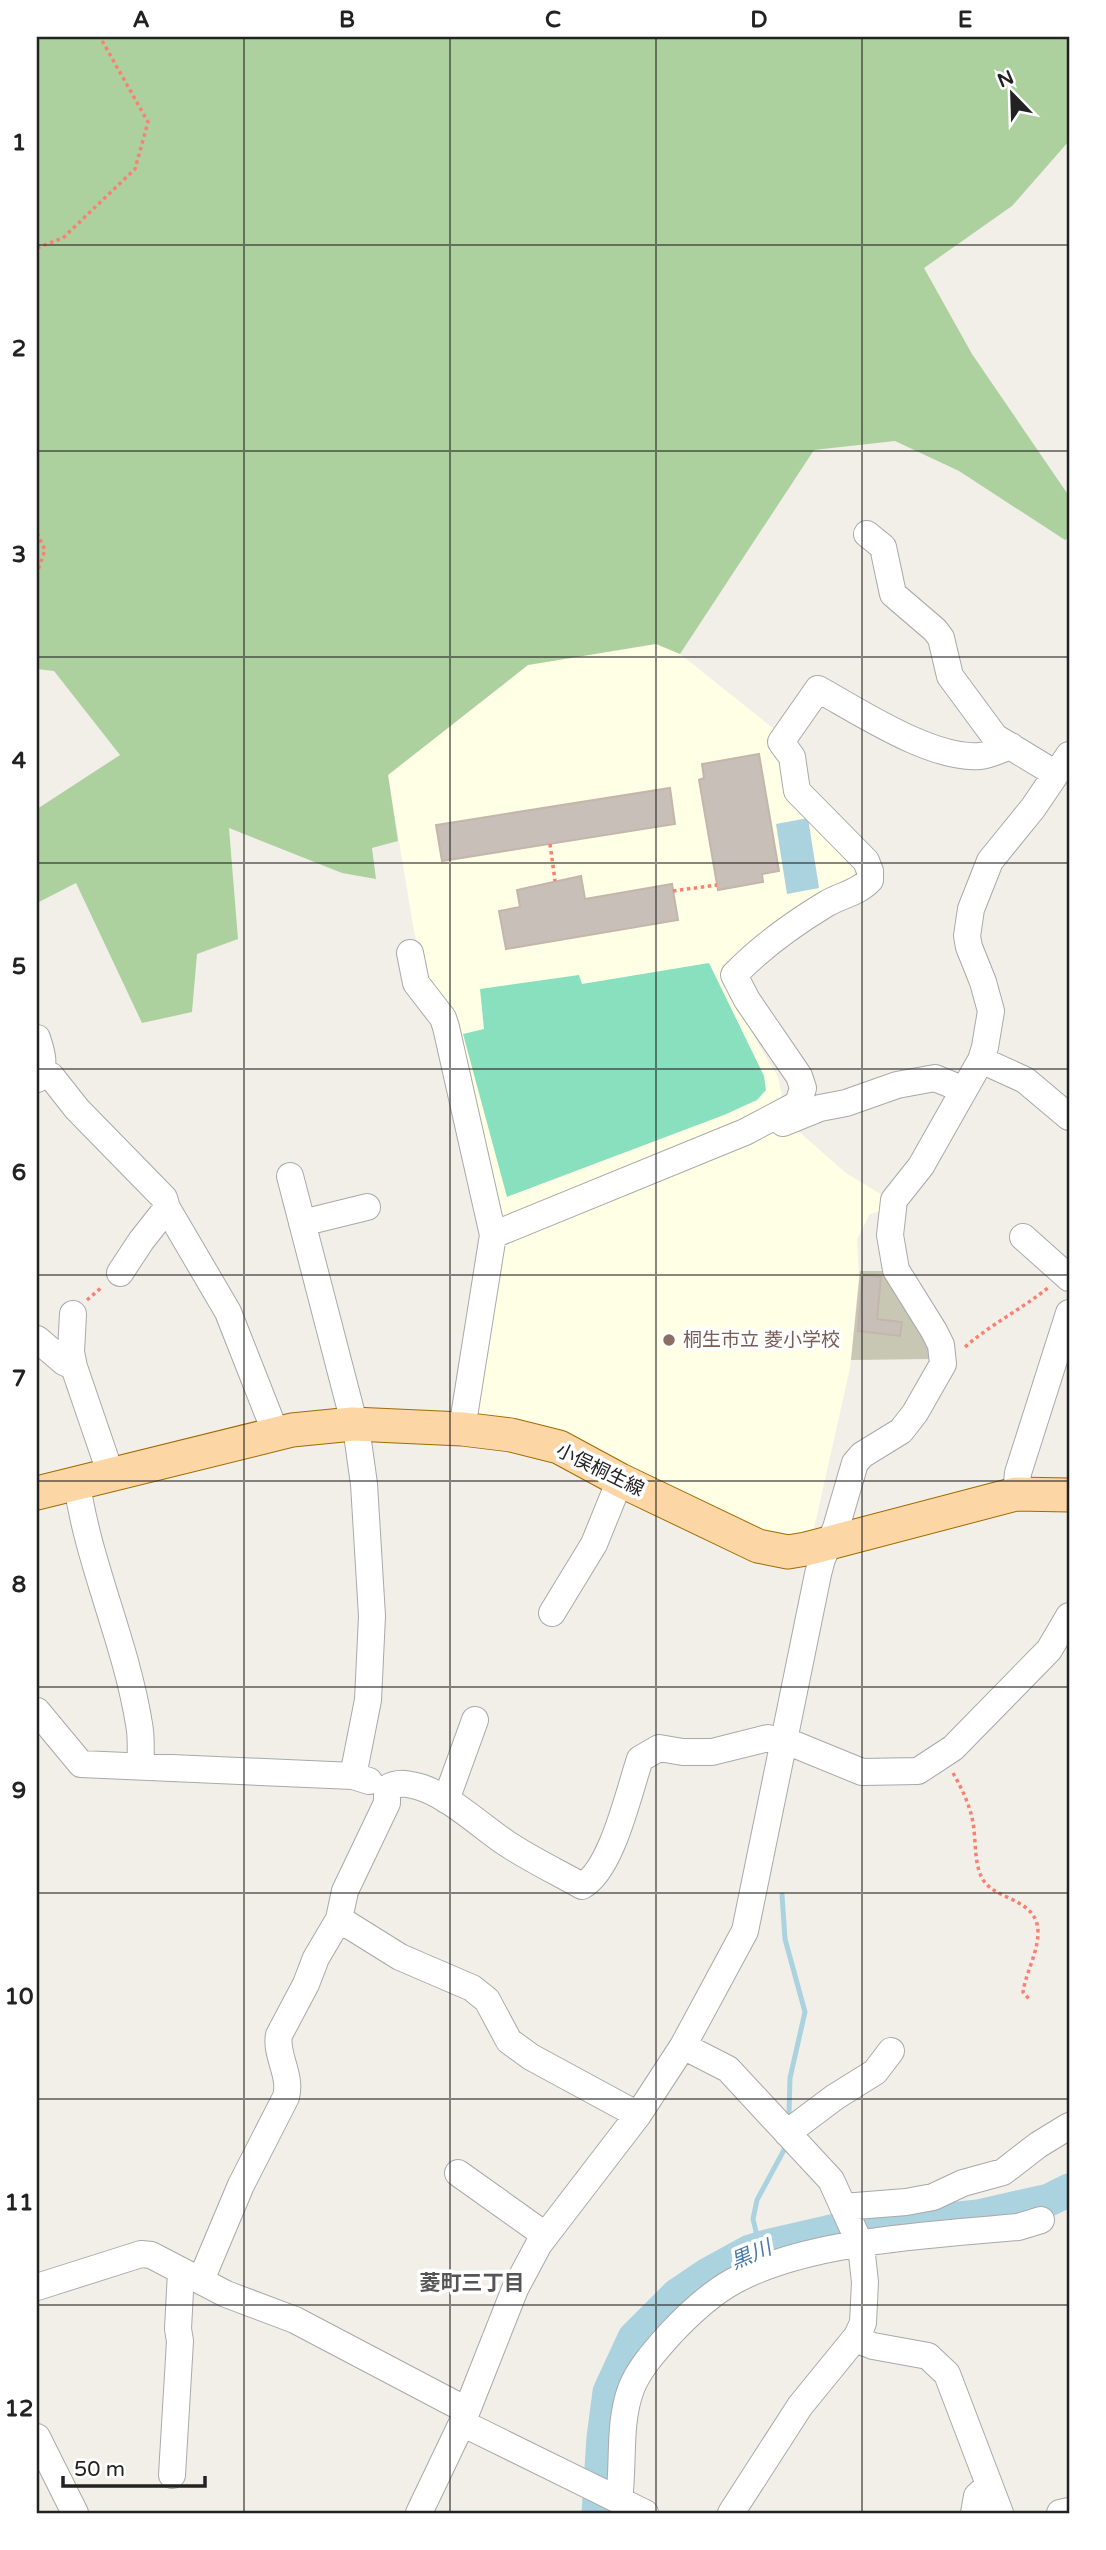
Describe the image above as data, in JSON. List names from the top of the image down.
{
  "streets": {
    "main road": ["小俣桐生線"]
  },
  "districts": ["菱町三丁目"],
  "water": ["黒川"],
  "places": ["桐生市立 菱小学校"],
  "scale_bar": "50 m",
  "north": "top left",
  "grid": {
    "columns": [
      "A",
      "B",
      "C",
      "D",
      "E"
    ],
    "rows": [
      "1",
      "2",
      "3",
      "4",
      "5",
      "6",
      "7",
      "8",
      "9",
      "10",
      "11",
      "12"
    ]
  }
}
